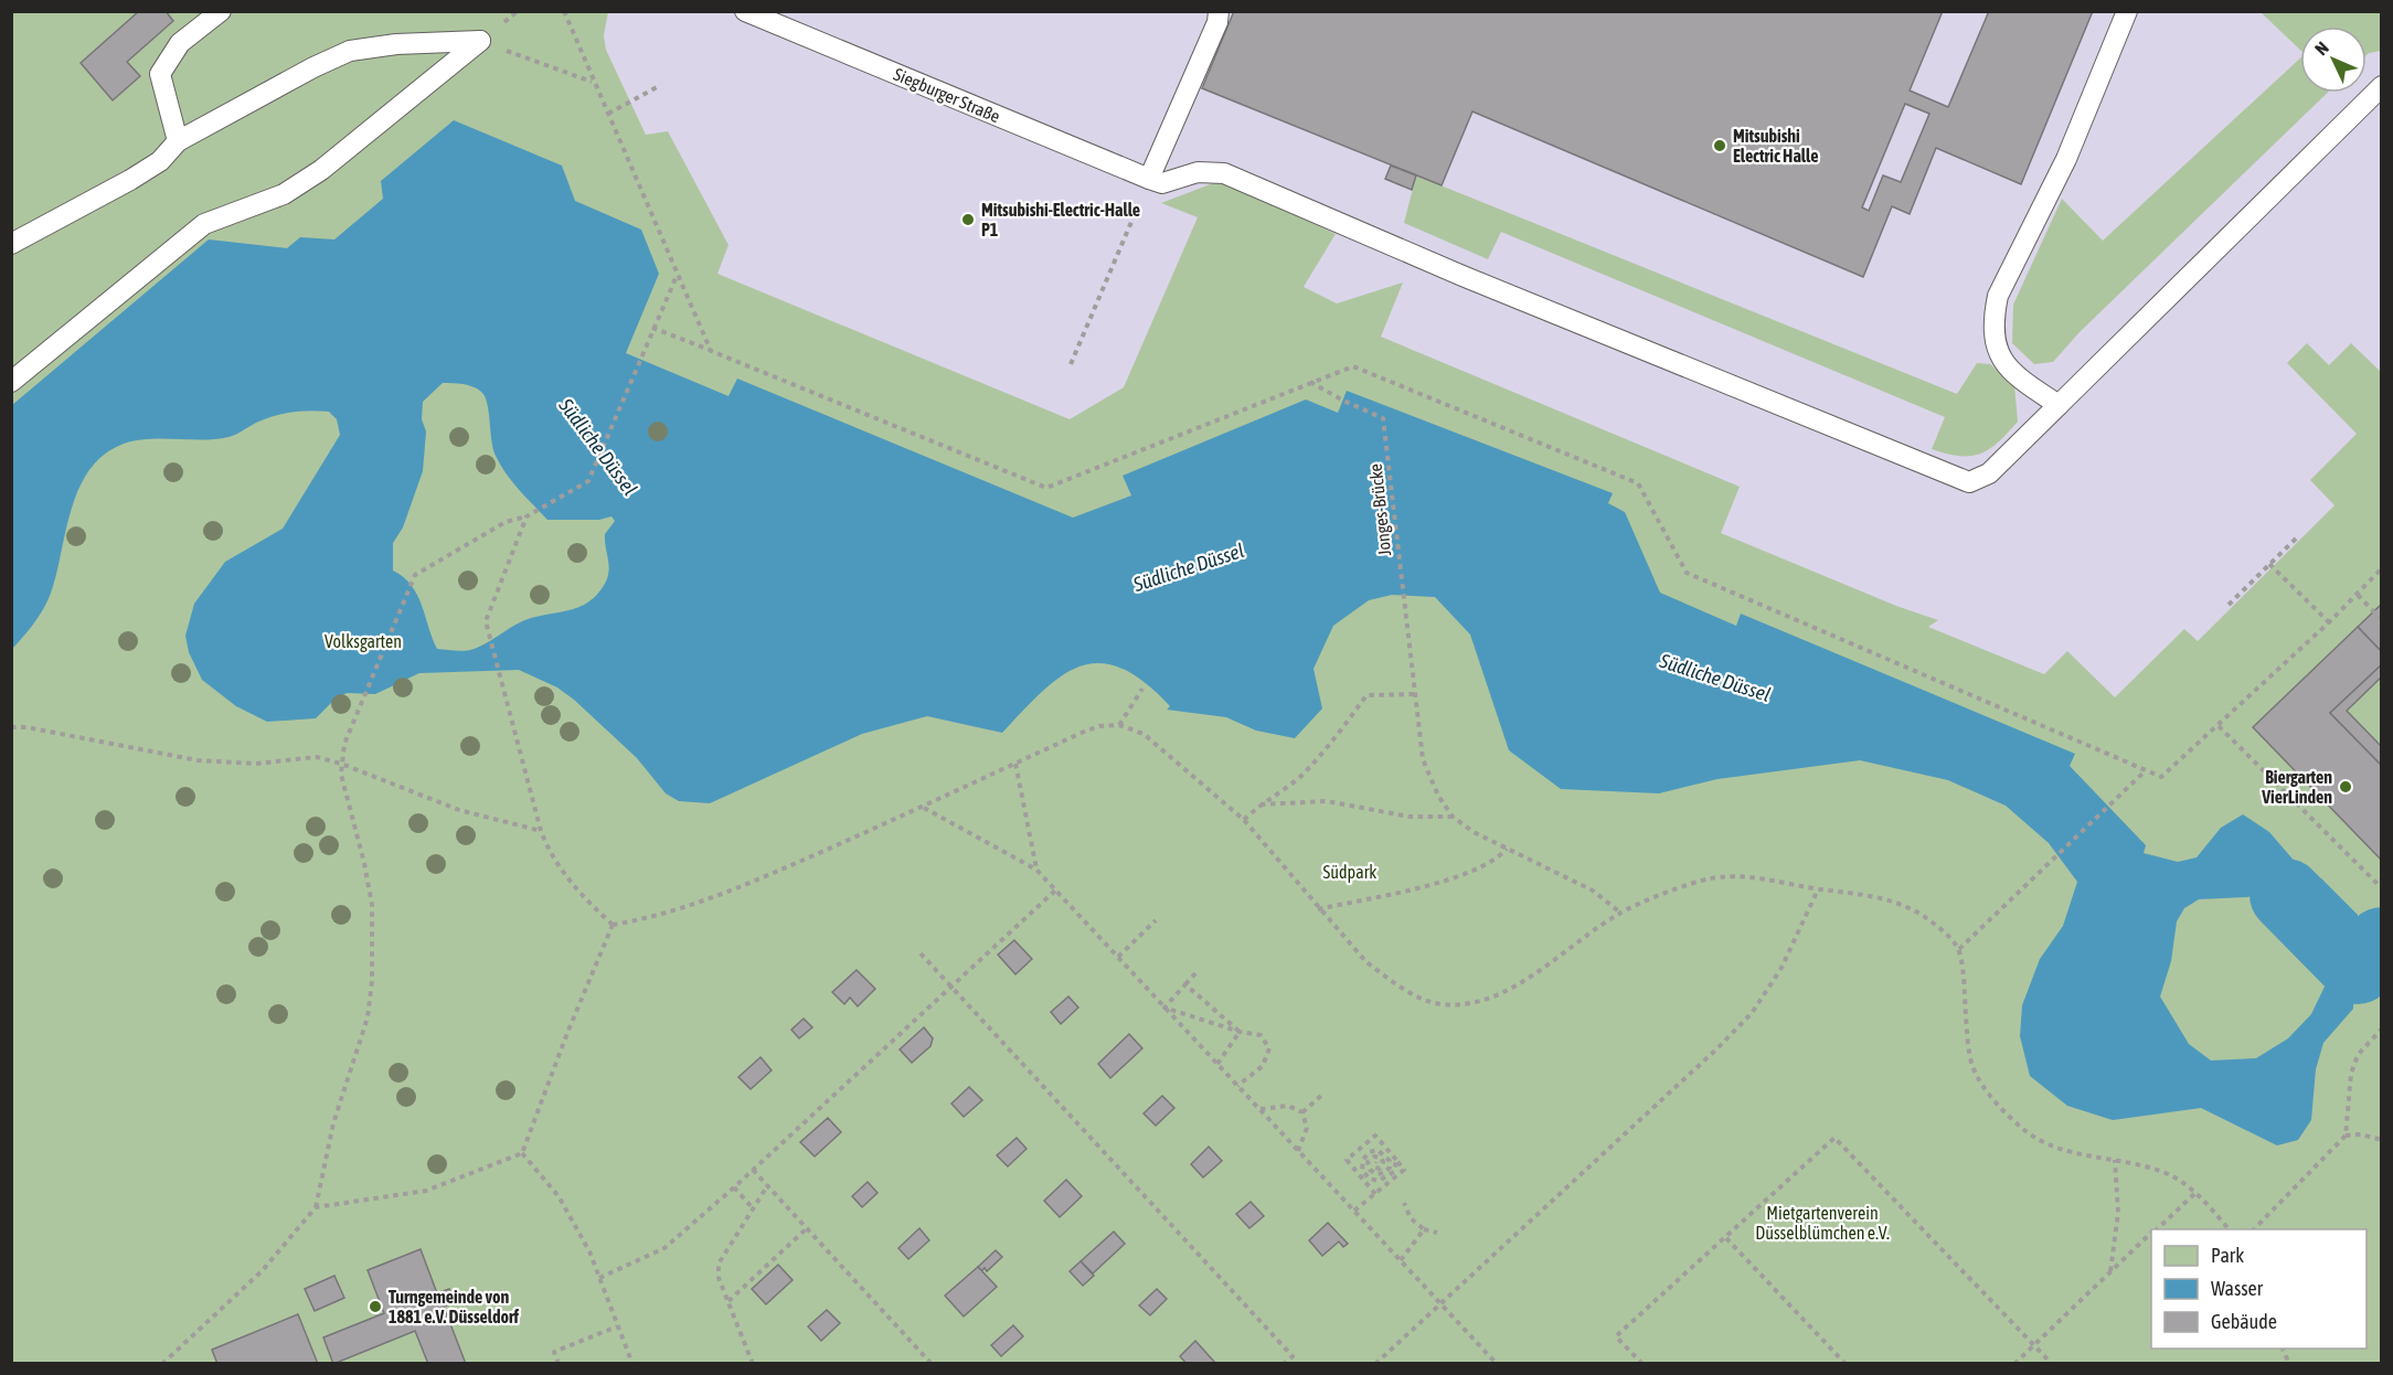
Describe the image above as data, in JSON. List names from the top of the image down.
{
  "streets": {
    "lane": ["Siegburger Straße"],
    "path": ["Jonges-Brücke"]
  },
  "water": ["Südliche Düssel"],
  "parks": ["Volksgarten", "Südpark", "Mietgartenverein Düsselblümchen e.V."],
  "places": [
    "Mitsubishi Electric Halle",
    "Mitsubishi-Electric-Halle P1",
    "Biergarten VierLinden",
    "Turngemeinde von 1881 e.V. Düsseldorf"
  ],
  "legend": ["Park", "Wasser", "Gebäude"],
  "north": "top left"
}
